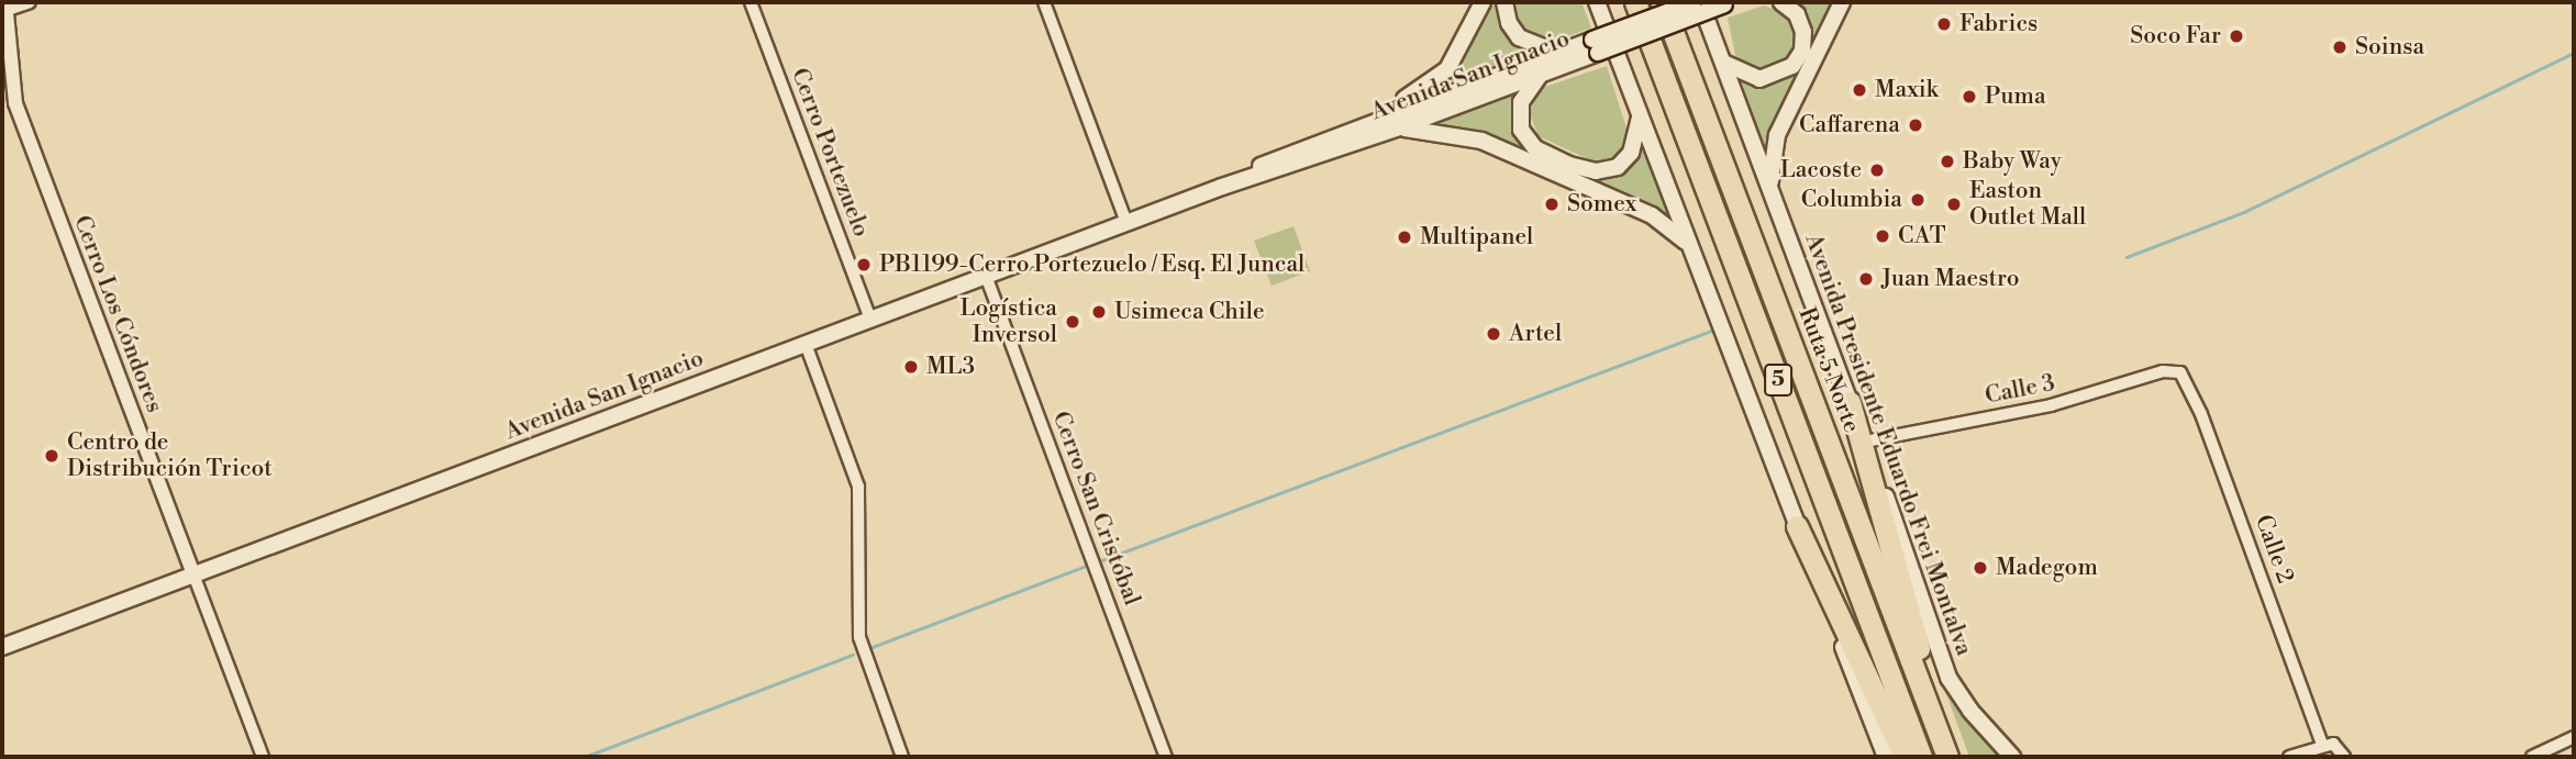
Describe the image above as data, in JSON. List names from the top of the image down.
{
  "streets": {
    "highway": ["Ruta 5 Norte", "5"],
    "main road": ["Avenida San Ignacio", "Avenida Presidente Eduardo Frei Montalva"],
    "street": [
      "Cerro Portezuelo",
      "Cerro Los Cóndores",
      "Calle 3",
      "Cerro San Cristóbal",
      "Calle 2"
    ]
  },
  "crossings": [
    ["Avenida San Ignacio", "Cerro Portezuelo"],
    ["Avenida San Ignacio", "Cerro Los Cóndores"],
    ["Avenida San Ignacio", "Cerro San Cristóbal"],
    ["Calle 3", "Avenida Presidente Eduardo Frei Montalva"],
    ["Calle 3", "Calle 2"]
  ],
  "places": [
    "Fabrics",
    "Soco Far",
    "Soinsa",
    "Maxik",
    "Puma",
    "Caffarena",
    "Baby Way",
    "Lacoste",
    "Columbia",
    "Somex",
    "Easton Outlet Mall",
    "CAT",
    "Multipanel",
    "PB1199-Cerro Portezuelo / Esq. El Juncal",
    "Juan Maestro",
    "Usimeca Chile",
    "Logística Inversol",
    "Artel",
    "ML3",
    "Centro de Distribución Tricot",
    "Madegom"
  ]
}
